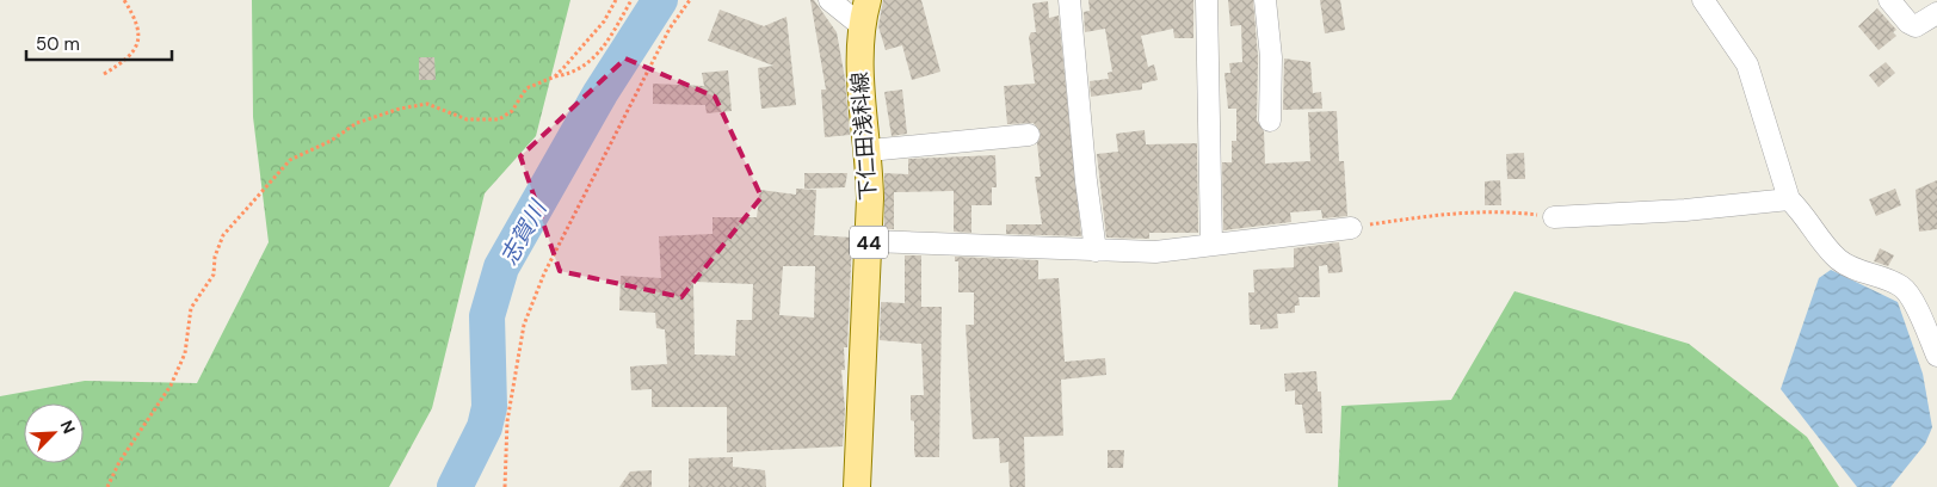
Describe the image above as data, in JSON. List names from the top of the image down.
{
  "streets": {
    "main road": ["下仁田浅科線", "44"]
  },
  "water": ["志賀川"],
  "scale_bar": "50 m",
  "north": "top right"
}
